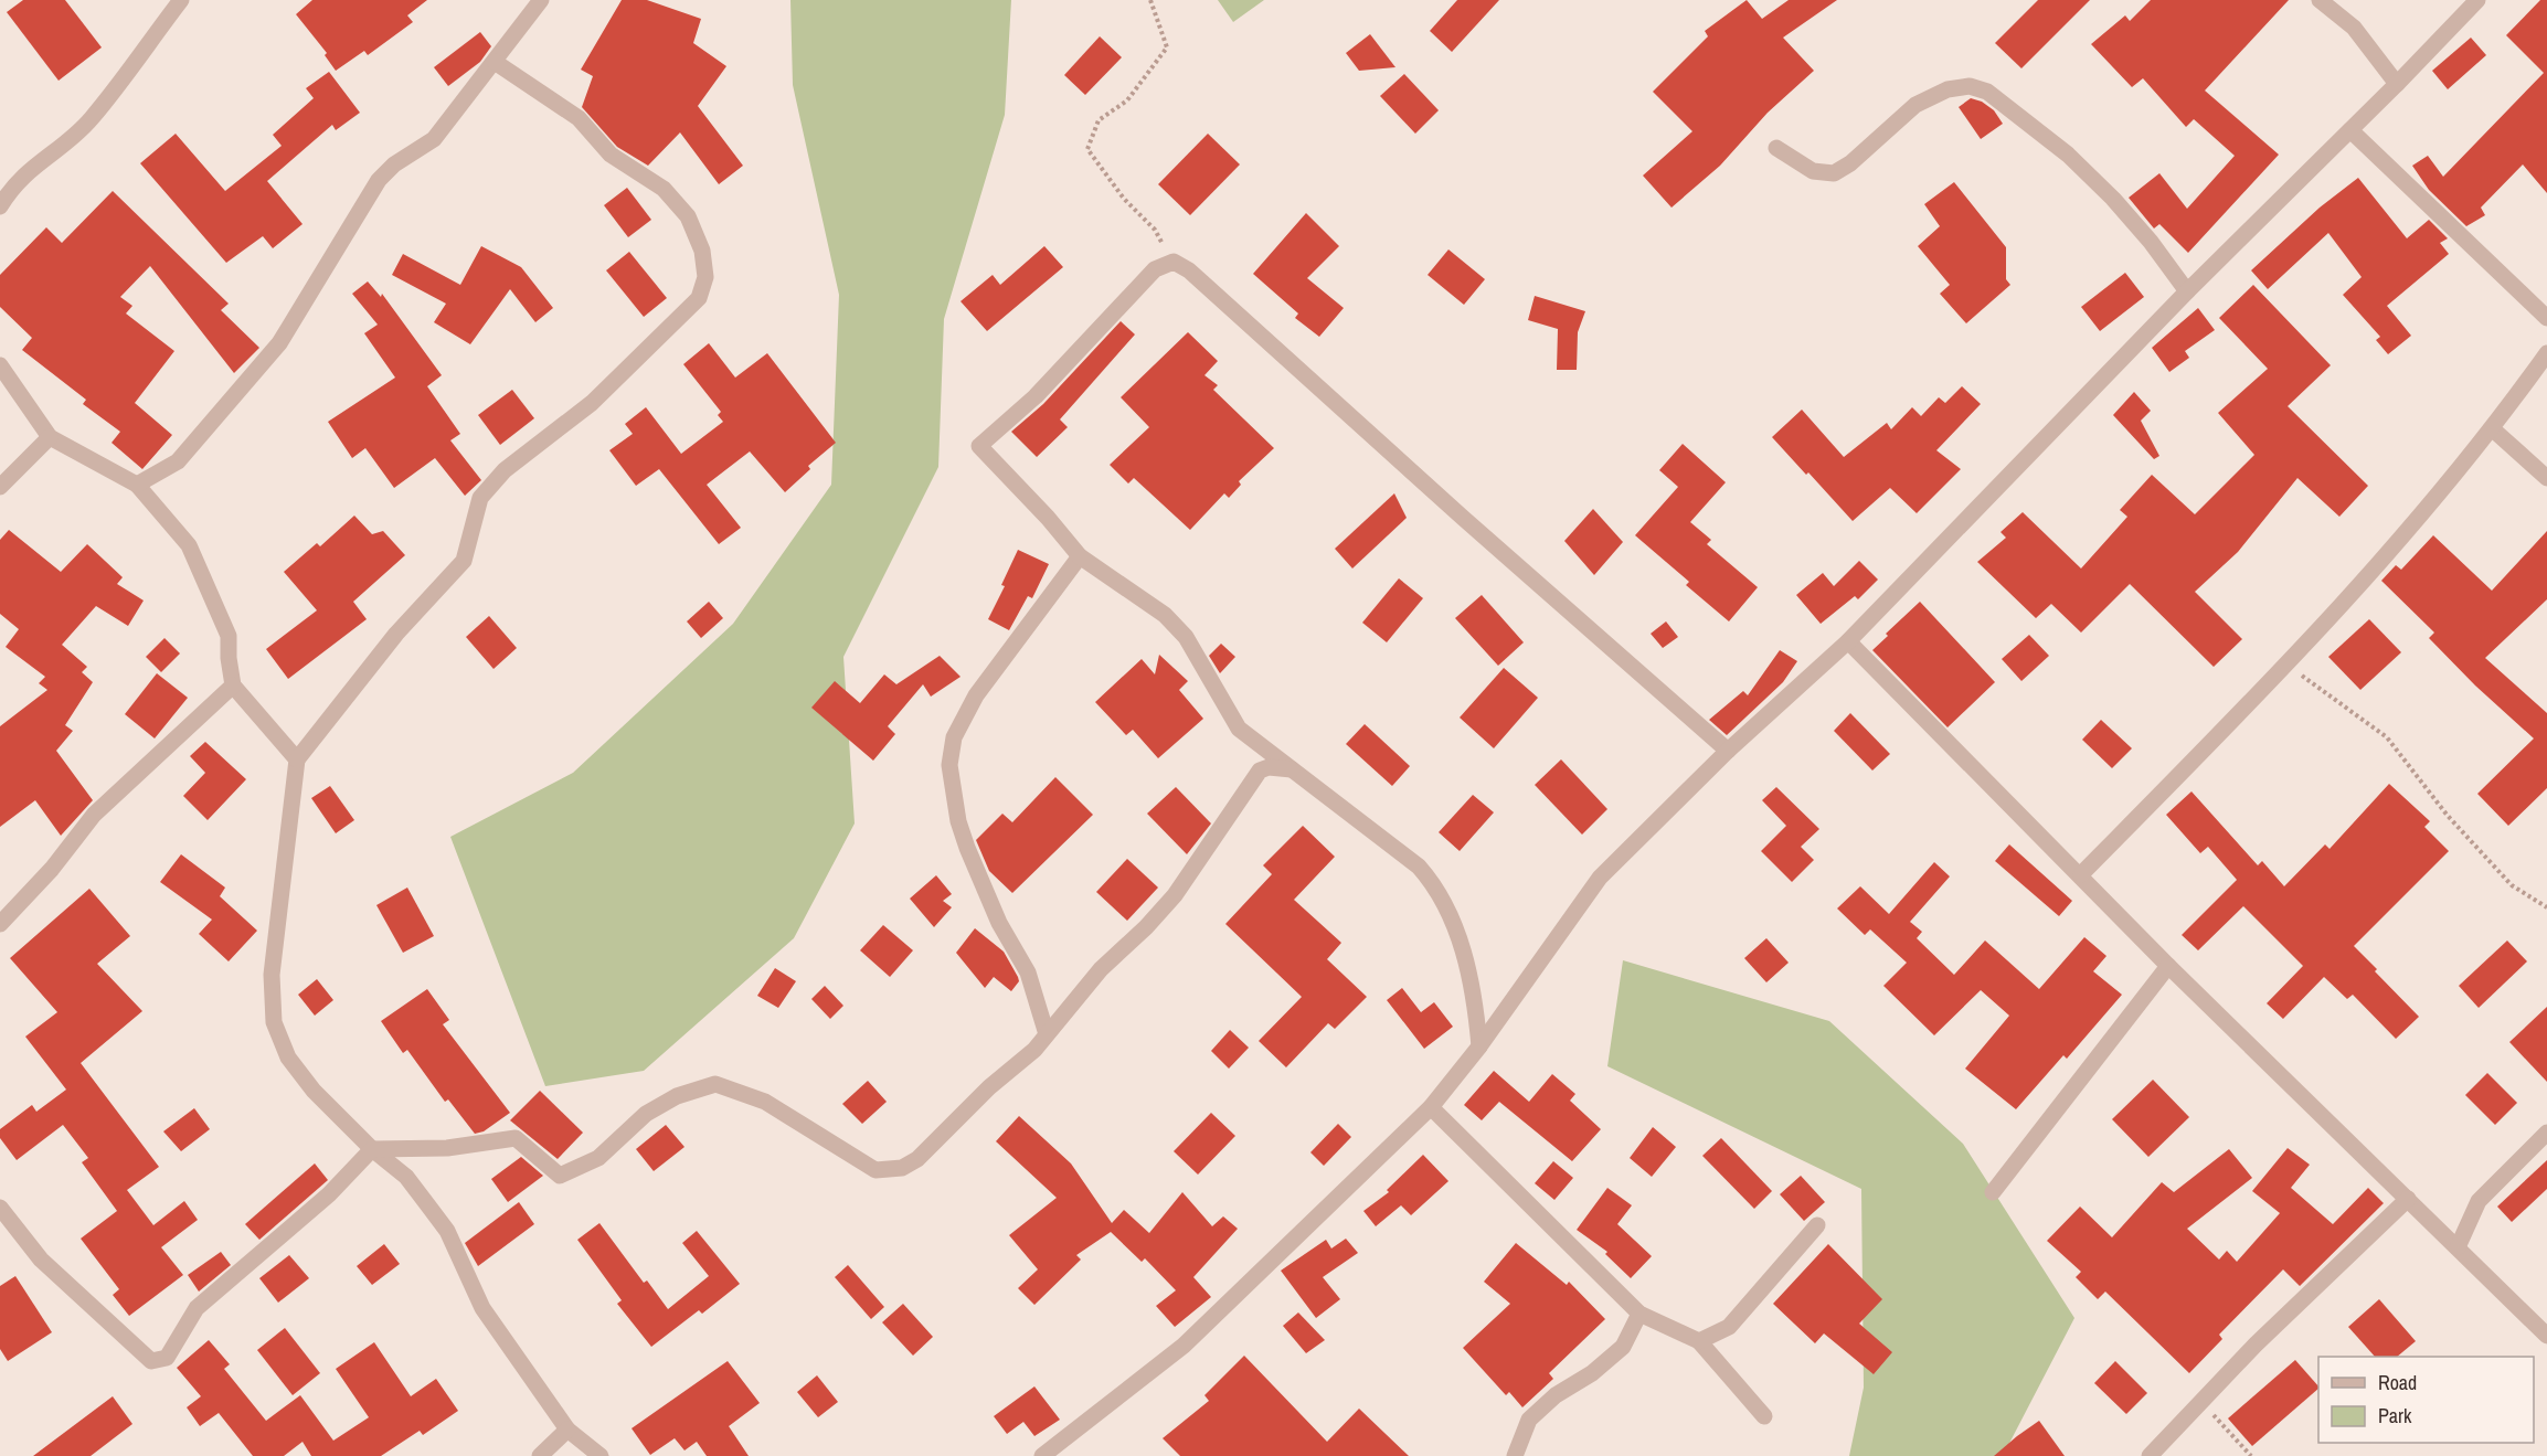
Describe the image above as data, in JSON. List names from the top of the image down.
{
  "legend": ["Road", "Park"]
}
